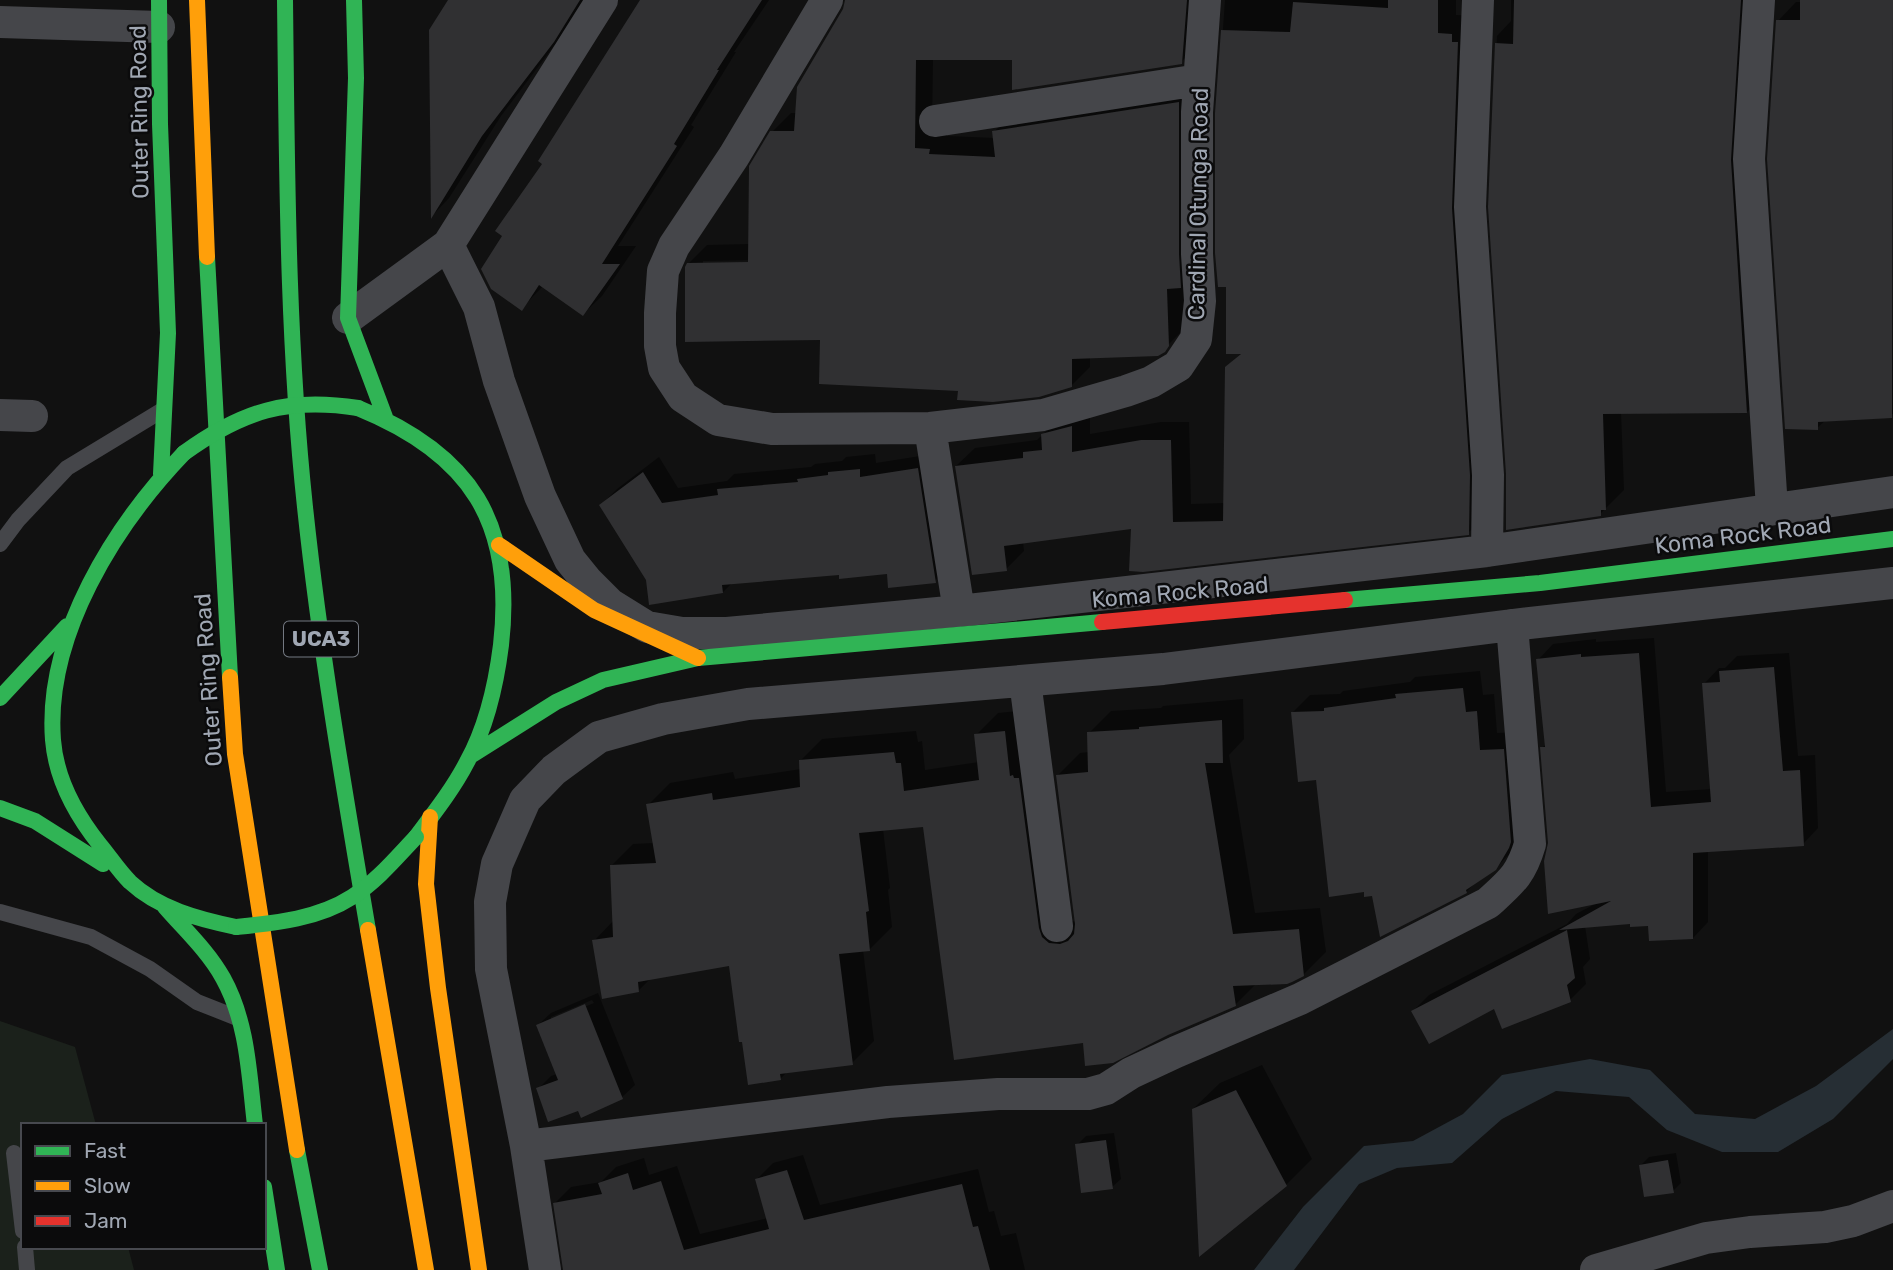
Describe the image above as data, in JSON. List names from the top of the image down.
{
  "streets": {
    "main road": ["Outer Ring Road", "Koma Rock Road", "UCA3"],
    "street": ["Cardinal Otunga Road"]
  },
  "legend": ["Fast", "Slow", "Jam"]
}
